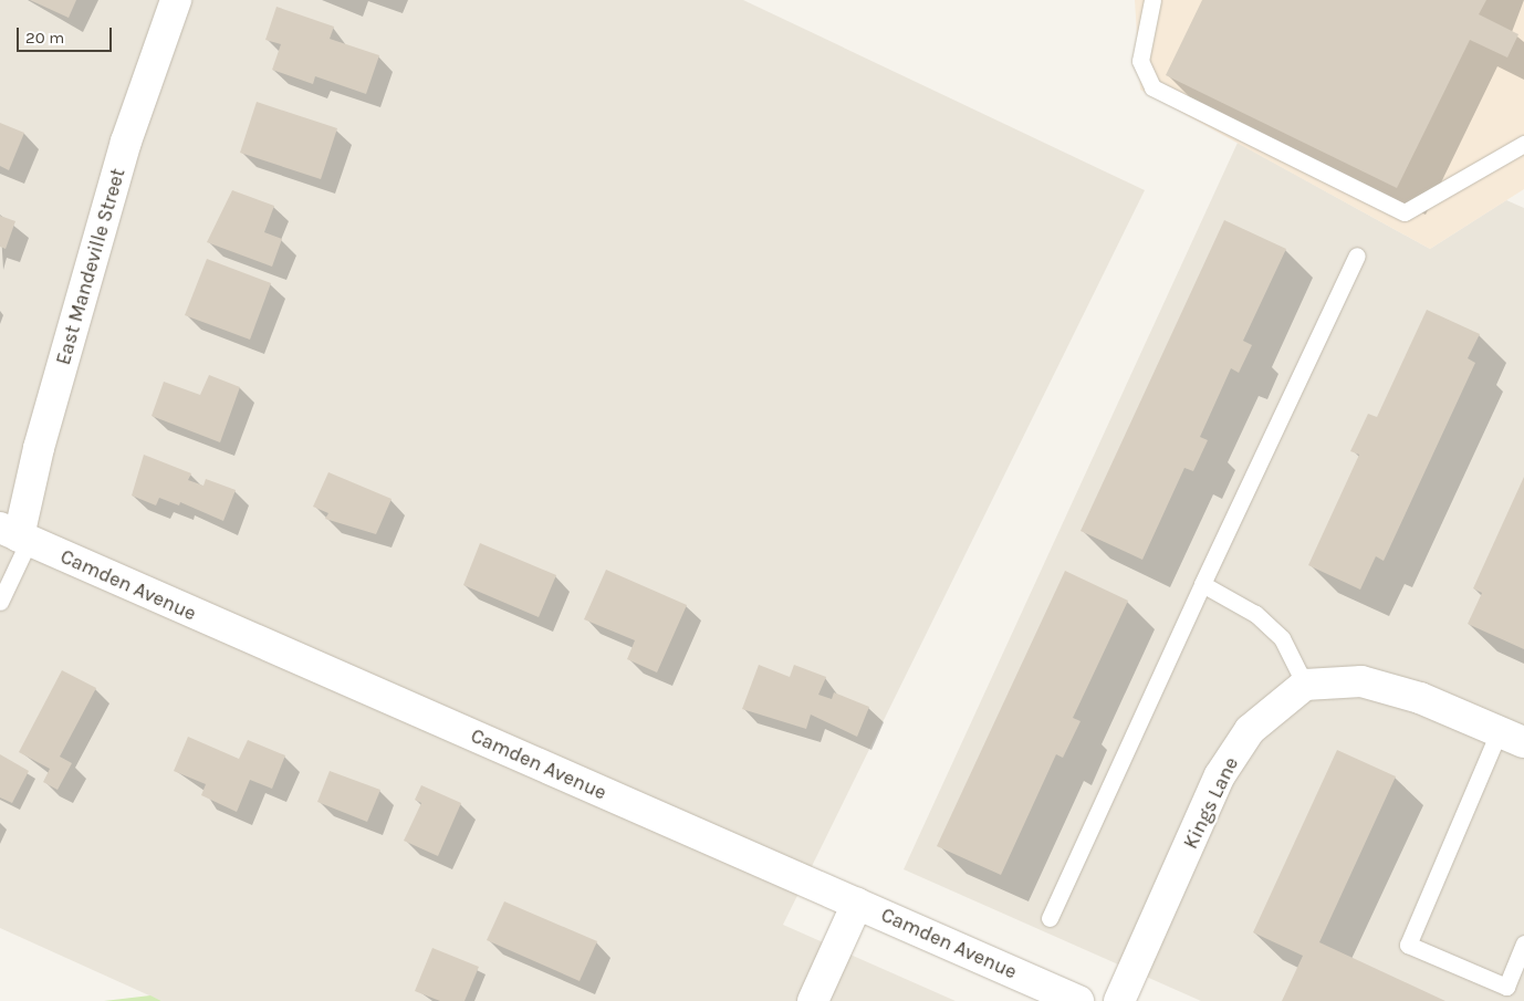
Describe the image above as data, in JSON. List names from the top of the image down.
{
  "streets": {
    "street": ["East Mandeville Street", "Camden Avenue", "Kings Lane"]
  },
  "crossings": [
    ["East Mandeville Street", "Camden Avenue"]
  ],
  "scale_bar": "20 m"
}
